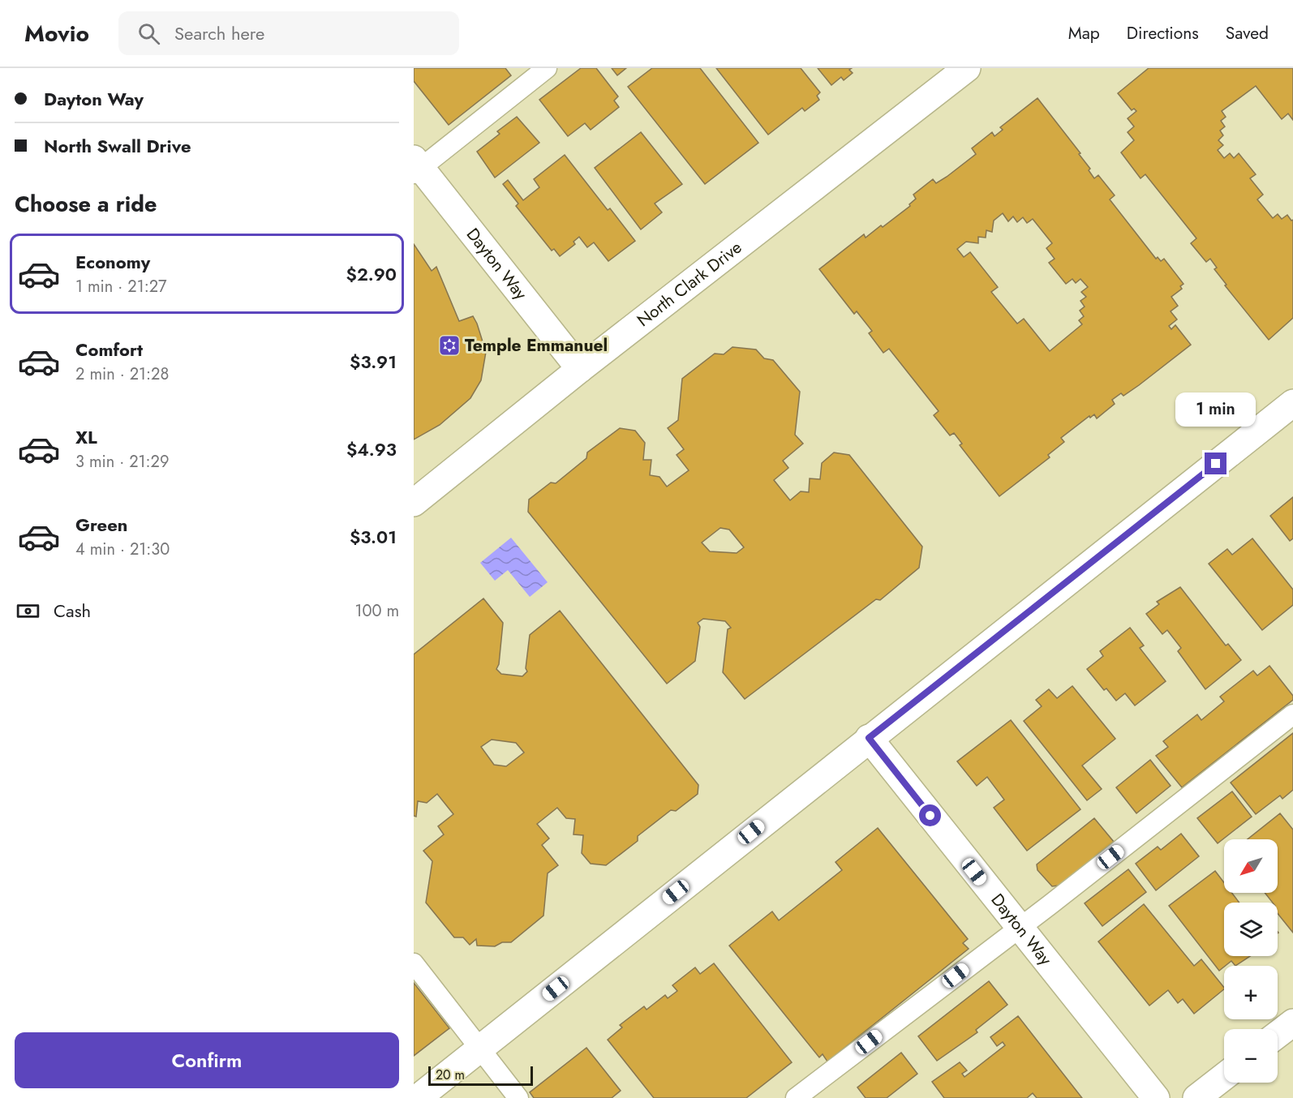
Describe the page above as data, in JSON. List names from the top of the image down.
{
  "streets": {
    "street": ["Dayton Way", "North Clark Drive"]
  },
  "crossings": [
    ["Dayton Way", "North Clark Drive"]
  ],
  "places": {
    "synagogue": ["Temple Emmanuel"]
  },
  "scale_bar": "20 m",
  "north": "bottom left",
  "page": {
    "header": "Movio",
    "search": "Search here",
    "nav": ["Map", "Directions", "Saved"],
    "banner": ["Dayton Way", "North Swall Drive"],
    "heading": "Choose a ride",
    "list": [
      {
        "name": "Economy",
        "note": "1 min · 21:27",
        "value": "$2.90"
      },
      {
        "name": "Comfort",
        "note": "2 min · 21:28",
        "value": "$3.91"
      },
      {
        "name": "XL",
        "note": "3 min · 21:29",
        "value": "$4.93"
      },
      {
        "name": "Green",
        "note": "4 min · 21:30",
        "value": "$3.01"
      }
    ],
    "bubble": "1 min",
    "pay": ["Cash", "100 m"],
    "map_buttons": ["+", "−"],
    "buttons": "Confirm",
    "scale": "20 m"
  }
}
